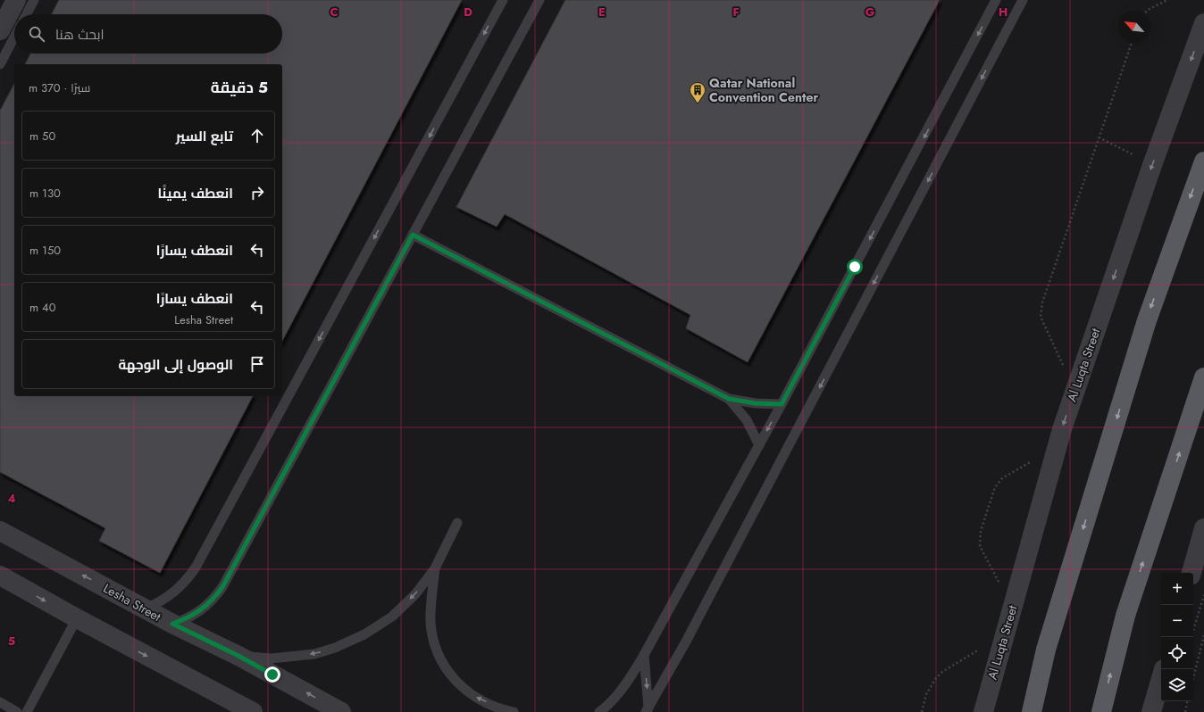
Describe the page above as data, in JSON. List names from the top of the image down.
{
  "streets": {
    "street": ["Al Luqta Street", "Lesha Street"]
  },
  "one_way": ["Al Luqta Street"],
  "places": {
    "building": ["Qatar National Convention Center"]
  },
  "north": "top left",
  "page": {
    "search": "ابحث هنا",
    "heading": ["5 دقيقة", "سيرًا · 370 m"],
    "list": [
      ["تابع السير", "50 m"],
      ["انعطف يمينًا", "130 m"],
      ["انعطف يسارًا", "150 m"],
      ["انعطف يسارًا", "Lesha Street", "40 m"],
      "الوصول إلى الوجهة"
    ],
    "map_buttons": ["+", "−"]
  },
  "grid": {
    "columns": [
      "C",
      "D",
      "E",
      "F",
      "G",
      "H"
    ],
    "rows": ["4", "5"]
  }
}
